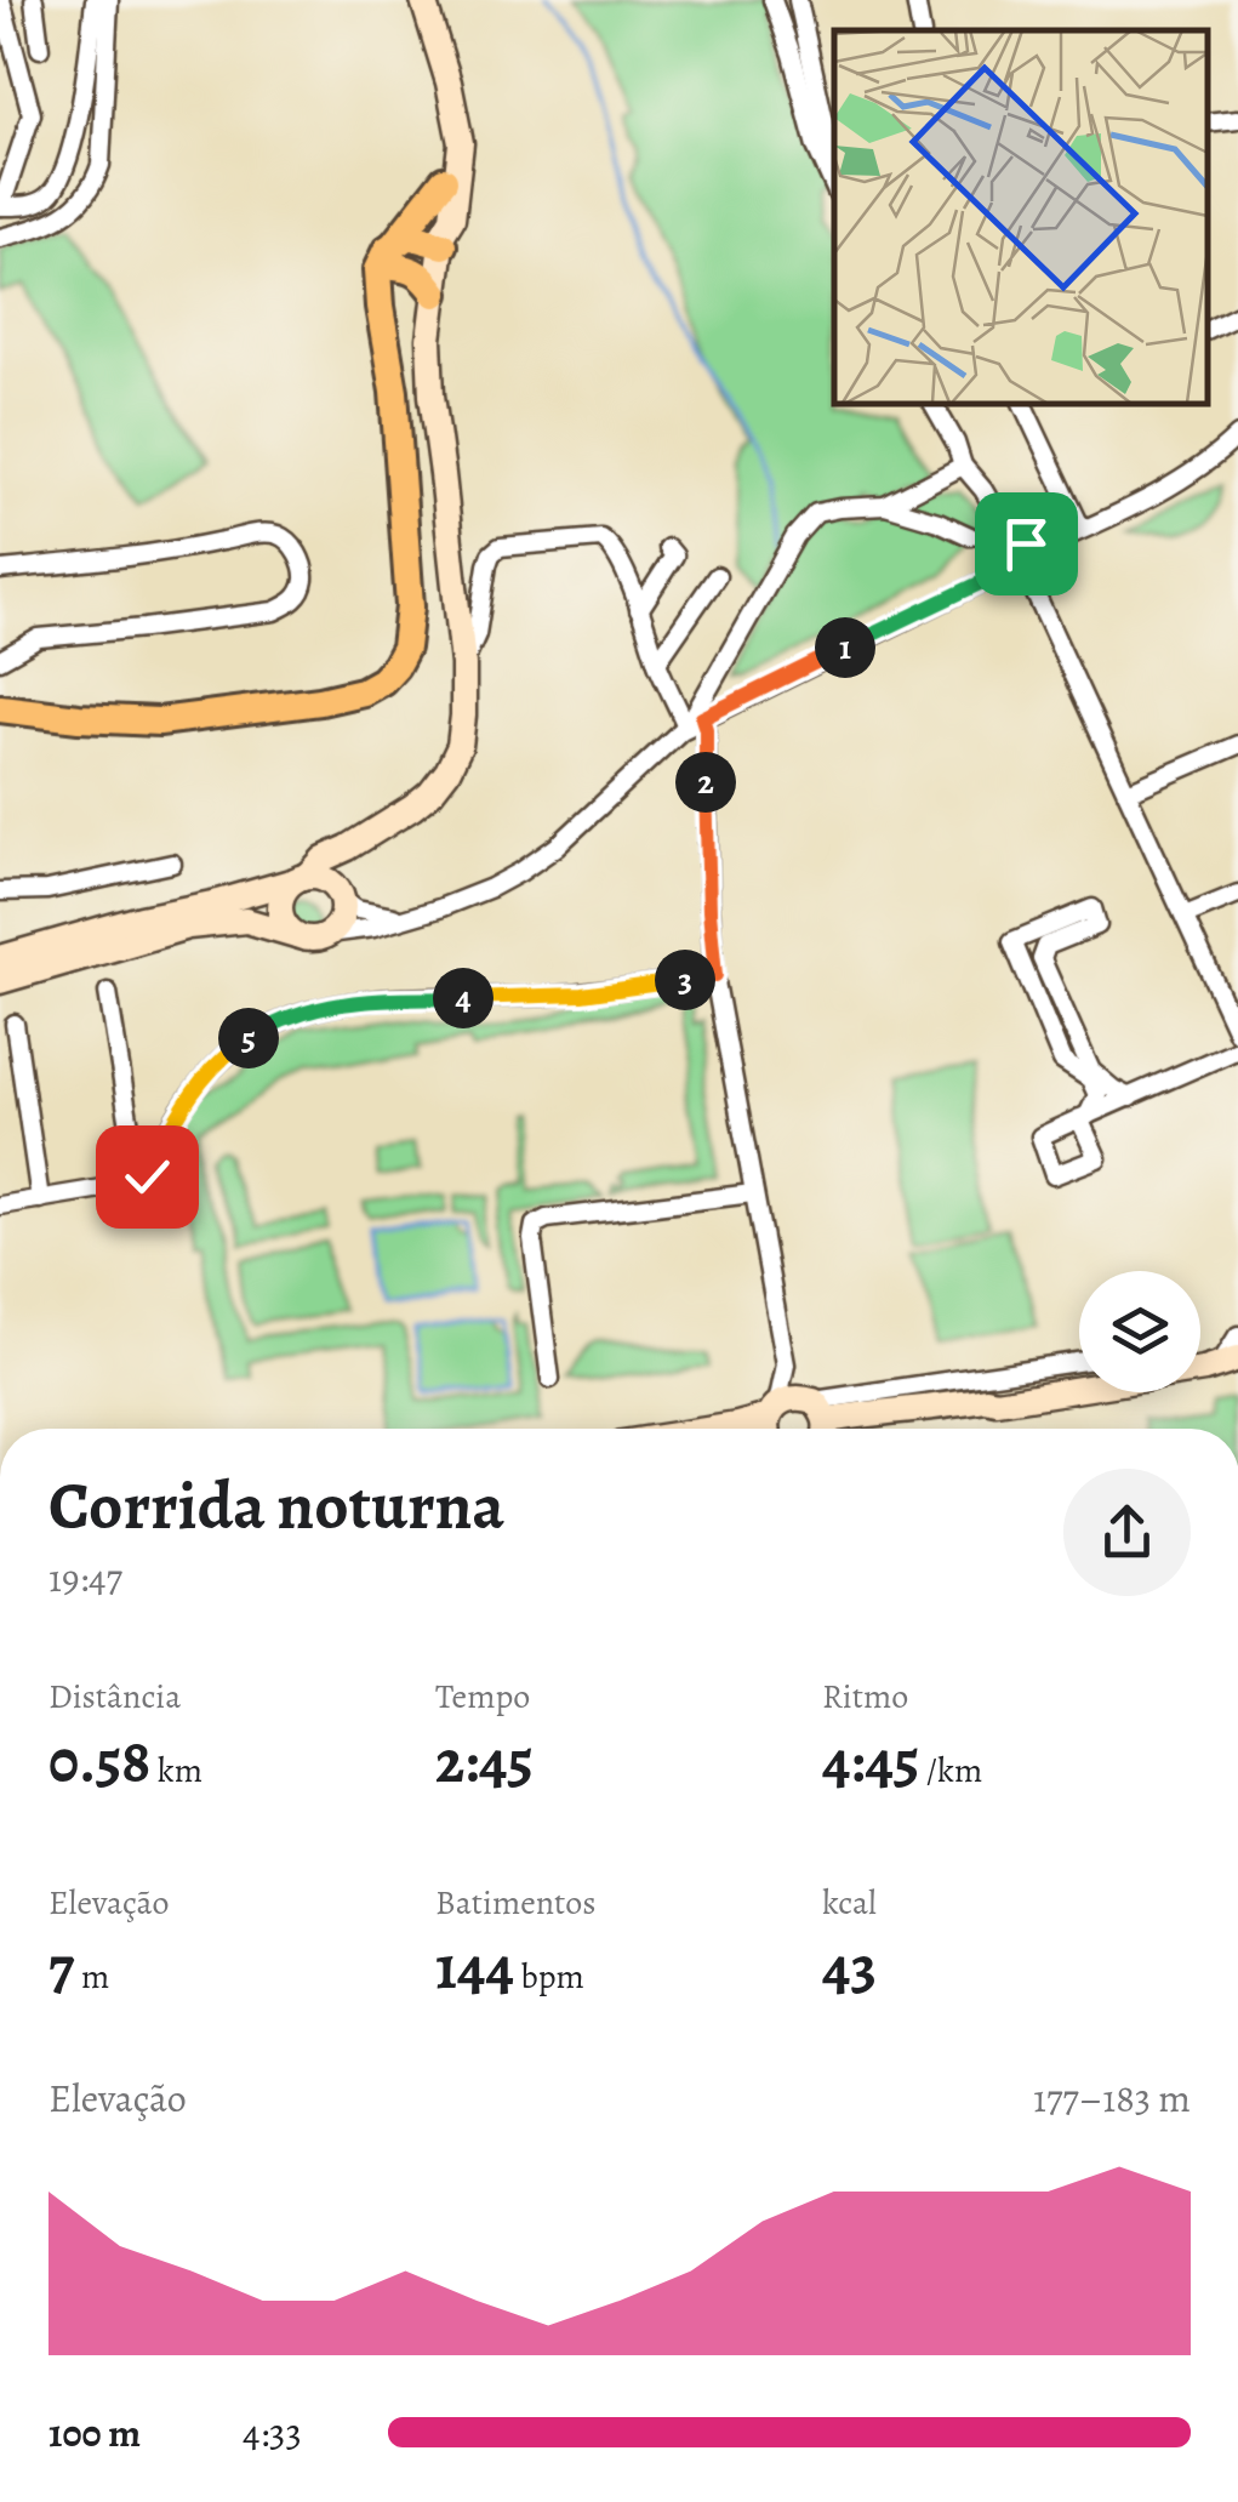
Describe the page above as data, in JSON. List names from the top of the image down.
{
  "page": {
    "pins": [
      "1",
      "2",
      "3",
      "4",
      "5"
    ],
    "heading": ["Corrida noturna", "19:47"],
    "stats": [
      ["Distância", "0.58 km"],
      ["Tempo", "2:45"],
      ["Ritmo", "4:45 /km"],
      ["Elevação", "7 m"],
      ["Batimentos", "144 bpm"],
      ["kcal", "43"]
    ],
    "chart": ["Elevação", "177–183 m"],
    "list": [
      {
        "name": "100 m",
        "note": "4:33"
      }
    ]
  }
}
